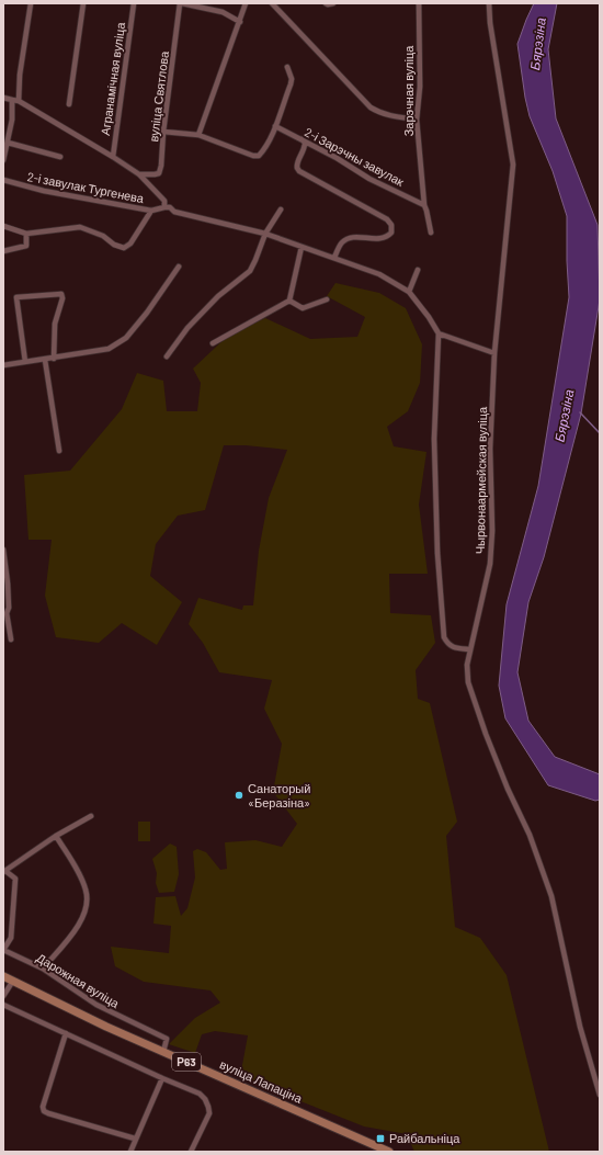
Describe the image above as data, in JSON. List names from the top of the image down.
{
  "streets": {
    "main road": ["Р63", "вуліца Лапаціна"],
    "street": [
      "Агранамічная вуліца",
      "Зарэчная вуліца",
      "вуліца Святлова",
      "2-і Зарэчны завулак",
      "2-і завулак Тургенева",
      "Чырвонаармейская вуліца",
      "Дарожная вуліца"
    ]
  },
  "crossings": [
    ["Зарэчная вуліца", "2-і Зарэчны завулак"],
    ["Дарожная вуліца", "вуліца Лапаціна"]
  ],
  "water": ["Бярэзіна"],
  "places": {
    "other": ["Санаторый «Беразіна»"],
    "transit": ["Райбальніца"]
  }
}
